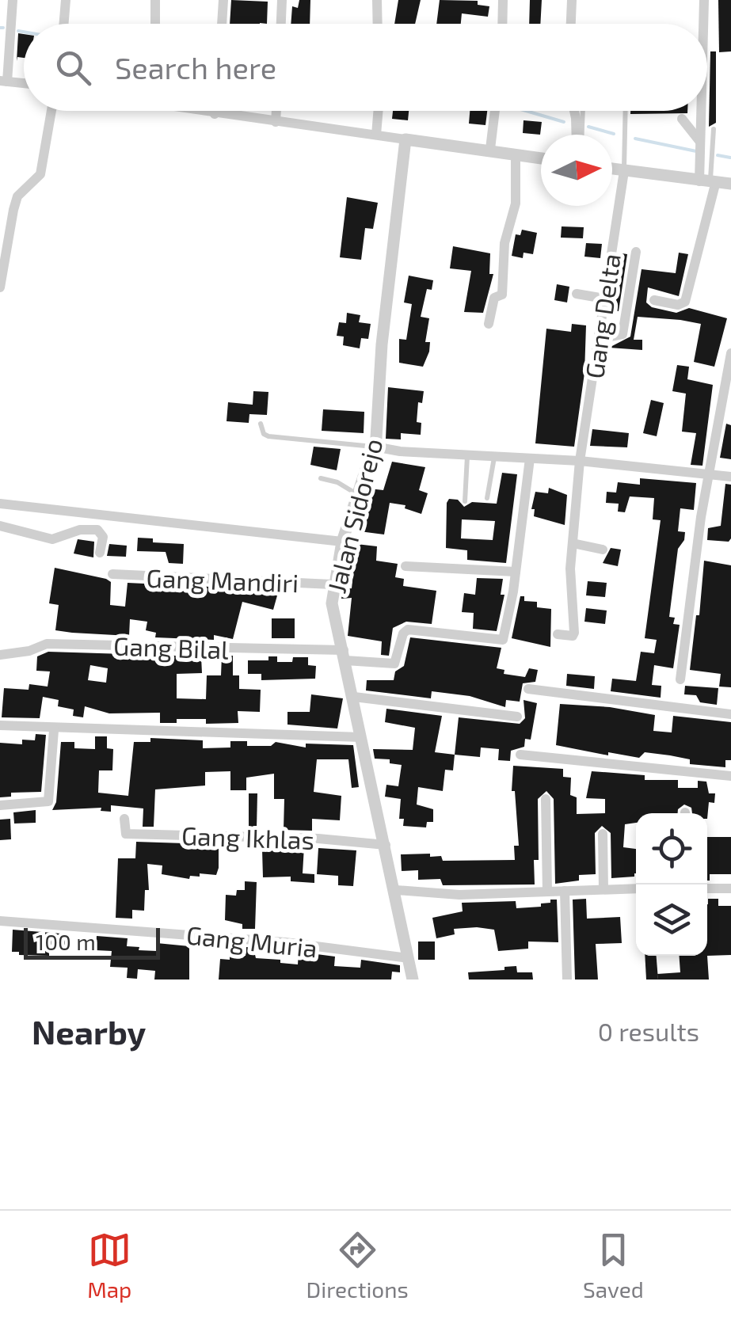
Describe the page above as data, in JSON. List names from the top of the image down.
{
  "streets": {
    "street": [
      "Gang Delta",
      "Jalan Sidorejo",
      "Gang Mandiri",
      "Gang Bilal",
      "Gang Ikhlas",
      "Gang Muria"
    ]
  },
  "crossings": [
    ["Jalan Sidorejo", "Gang Mandiri"],
    ["Jalan Sidorejo", "Gang Bilal"],
    ["Jalan Sidorejo", "Gang Ikhlas"],
    ["Jalan Sidorejo", "Gang Muria"]
  ],
  "scale_bar": "100 m",
  "north": "right",
  "page": {
    "search": "Search here",
    "scale": "100 m",
    "heading": ["Nearby", "0 results"],
    "nav": ["Map", "Directions", "Saved"]
  }
}
